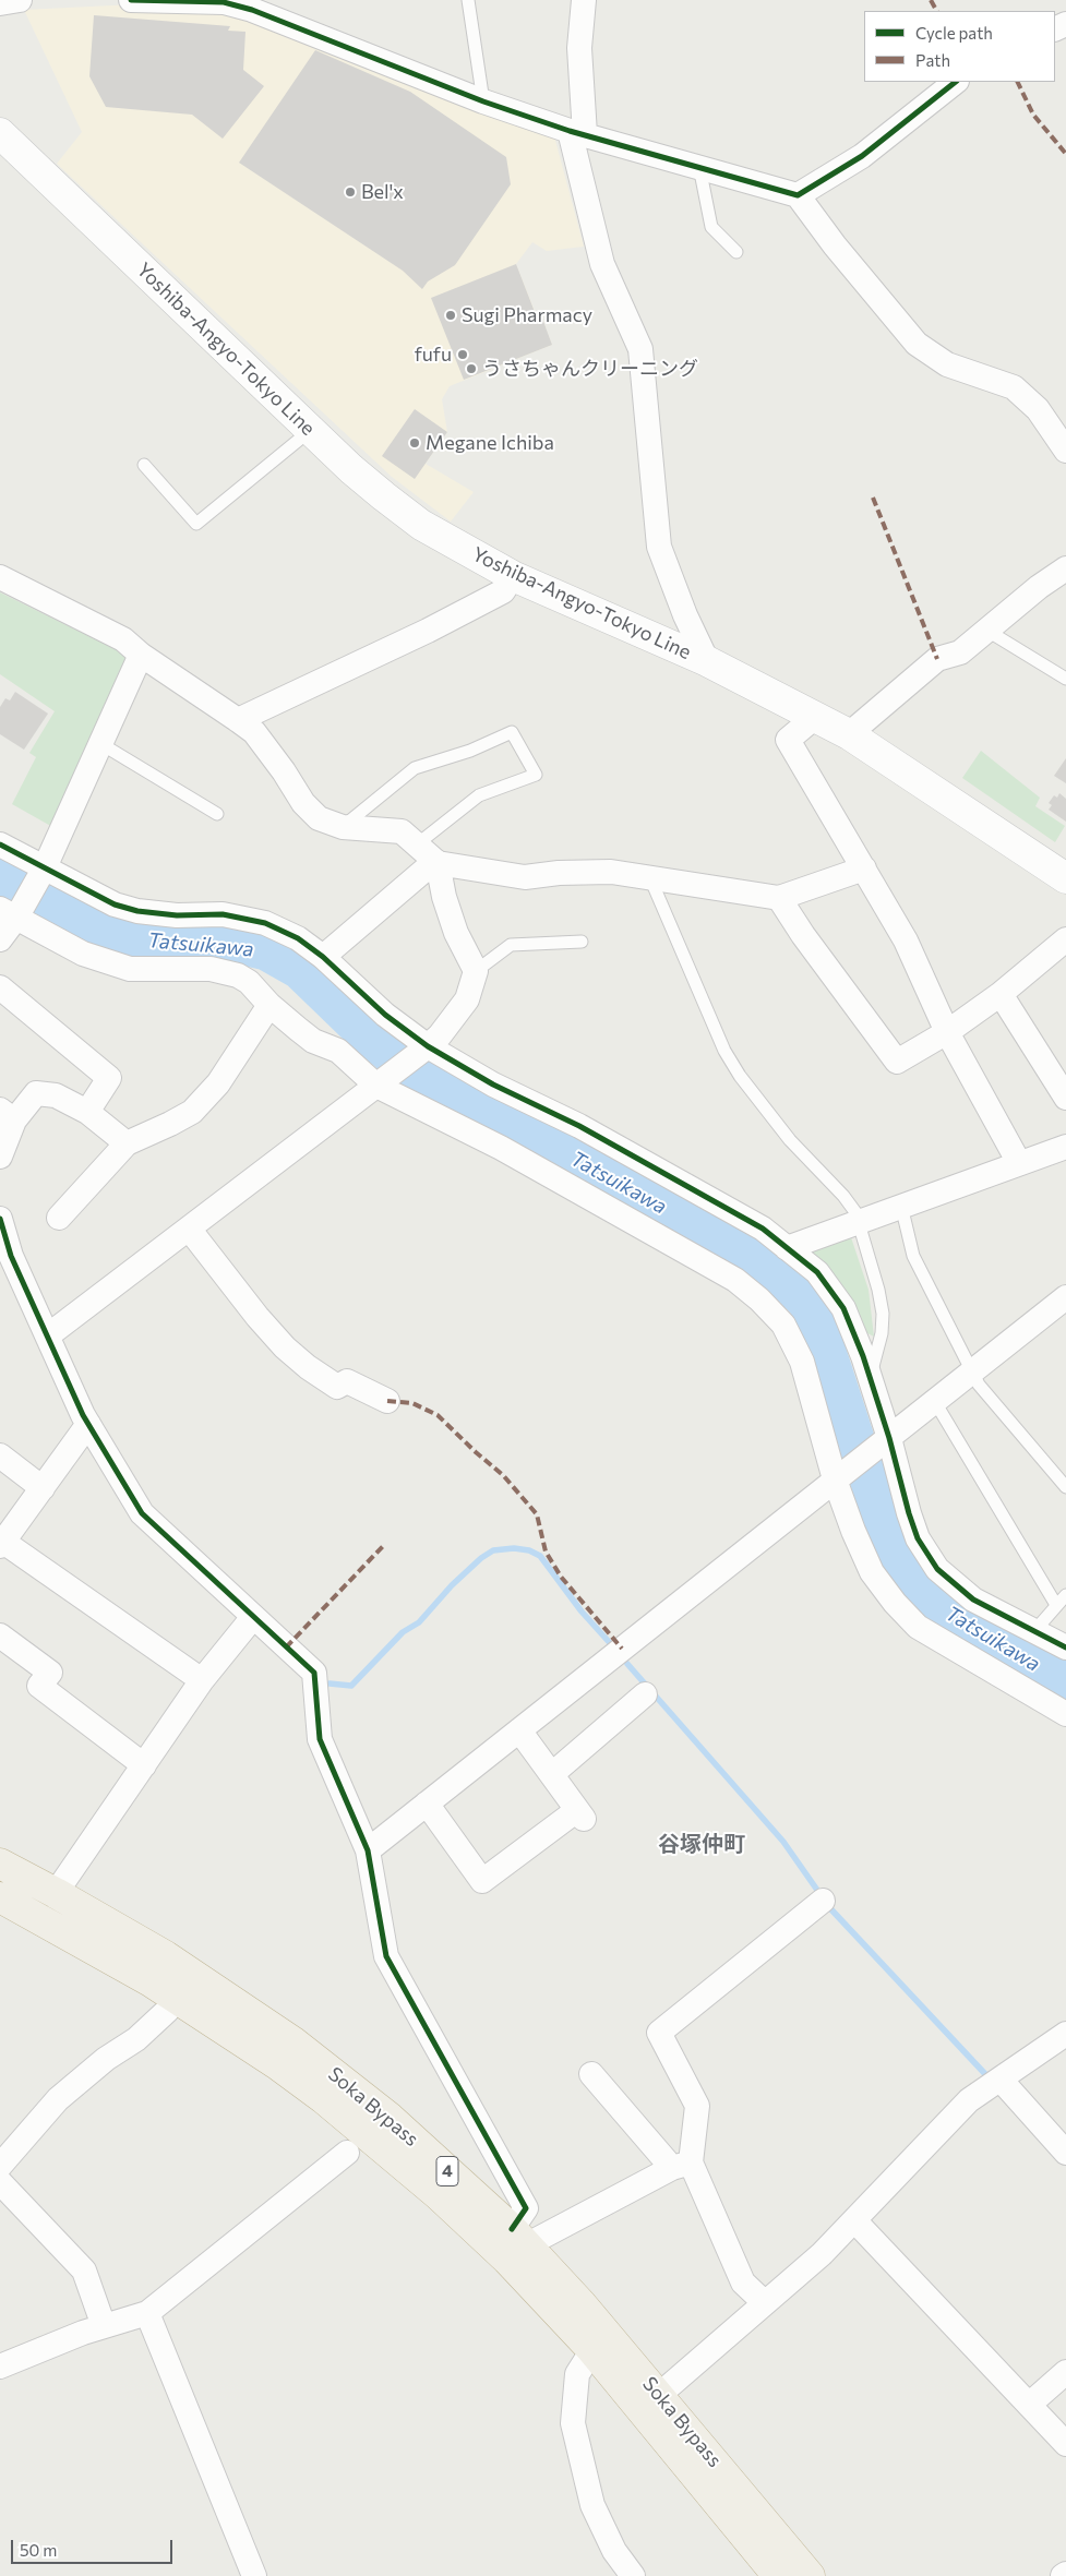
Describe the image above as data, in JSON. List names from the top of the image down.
{
  "streets": {
    "highway": ["Soka Bypass", "4"],
    "main road": ["Yoshiba-Angyo-Tokyo Line"]
  },
  "districts": ["谷塚仲町"],
  "water": ["Tatsuikawa"],
  "places": [
    "Bel'x",
    "Sugi Pharmacy",
    "fufu",
    "うさちゃんクリーニング",
    "Megane Ichiba"
  ],
  "legend": ["Cycle path", "Path"],
  "scale_bar": "50 m"
}
